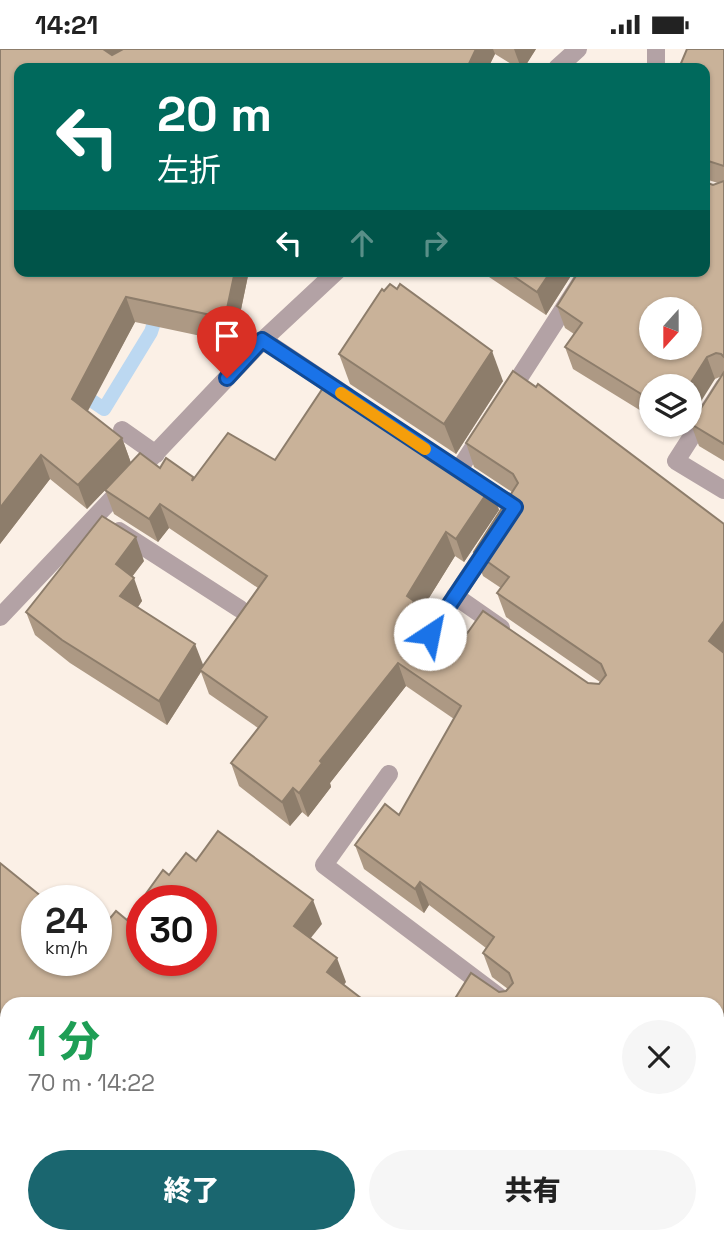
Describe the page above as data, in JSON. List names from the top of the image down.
{
  "north": "bottom",
  "page": {
    "status": "14:21",
    "turn": ["20 m", "左折"],
    "speed": "24 km/h",
    "limit": "30",
    "heading": ["1 分", "70 m · 14:22"],
    "buttons": ["終了", "共有"]
  }
}
